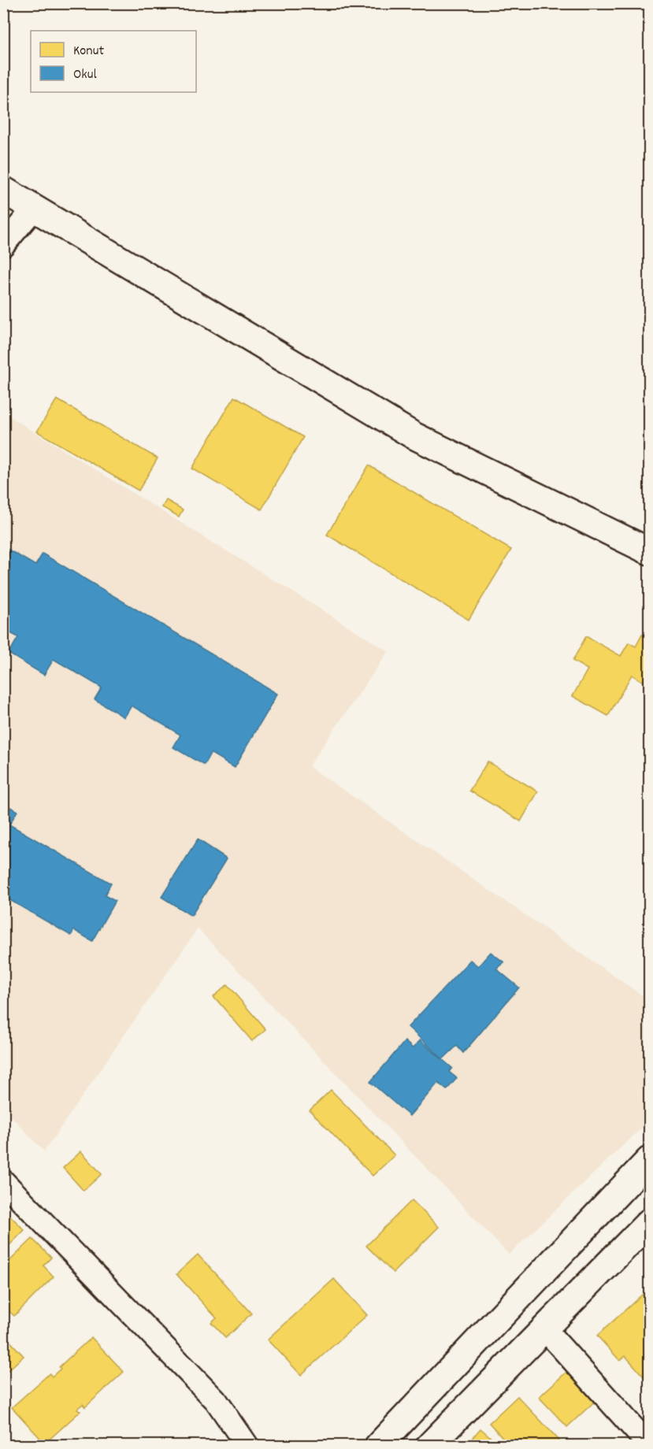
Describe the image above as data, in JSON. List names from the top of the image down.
{
  "legend": ["Konut", "Okul"]
}
